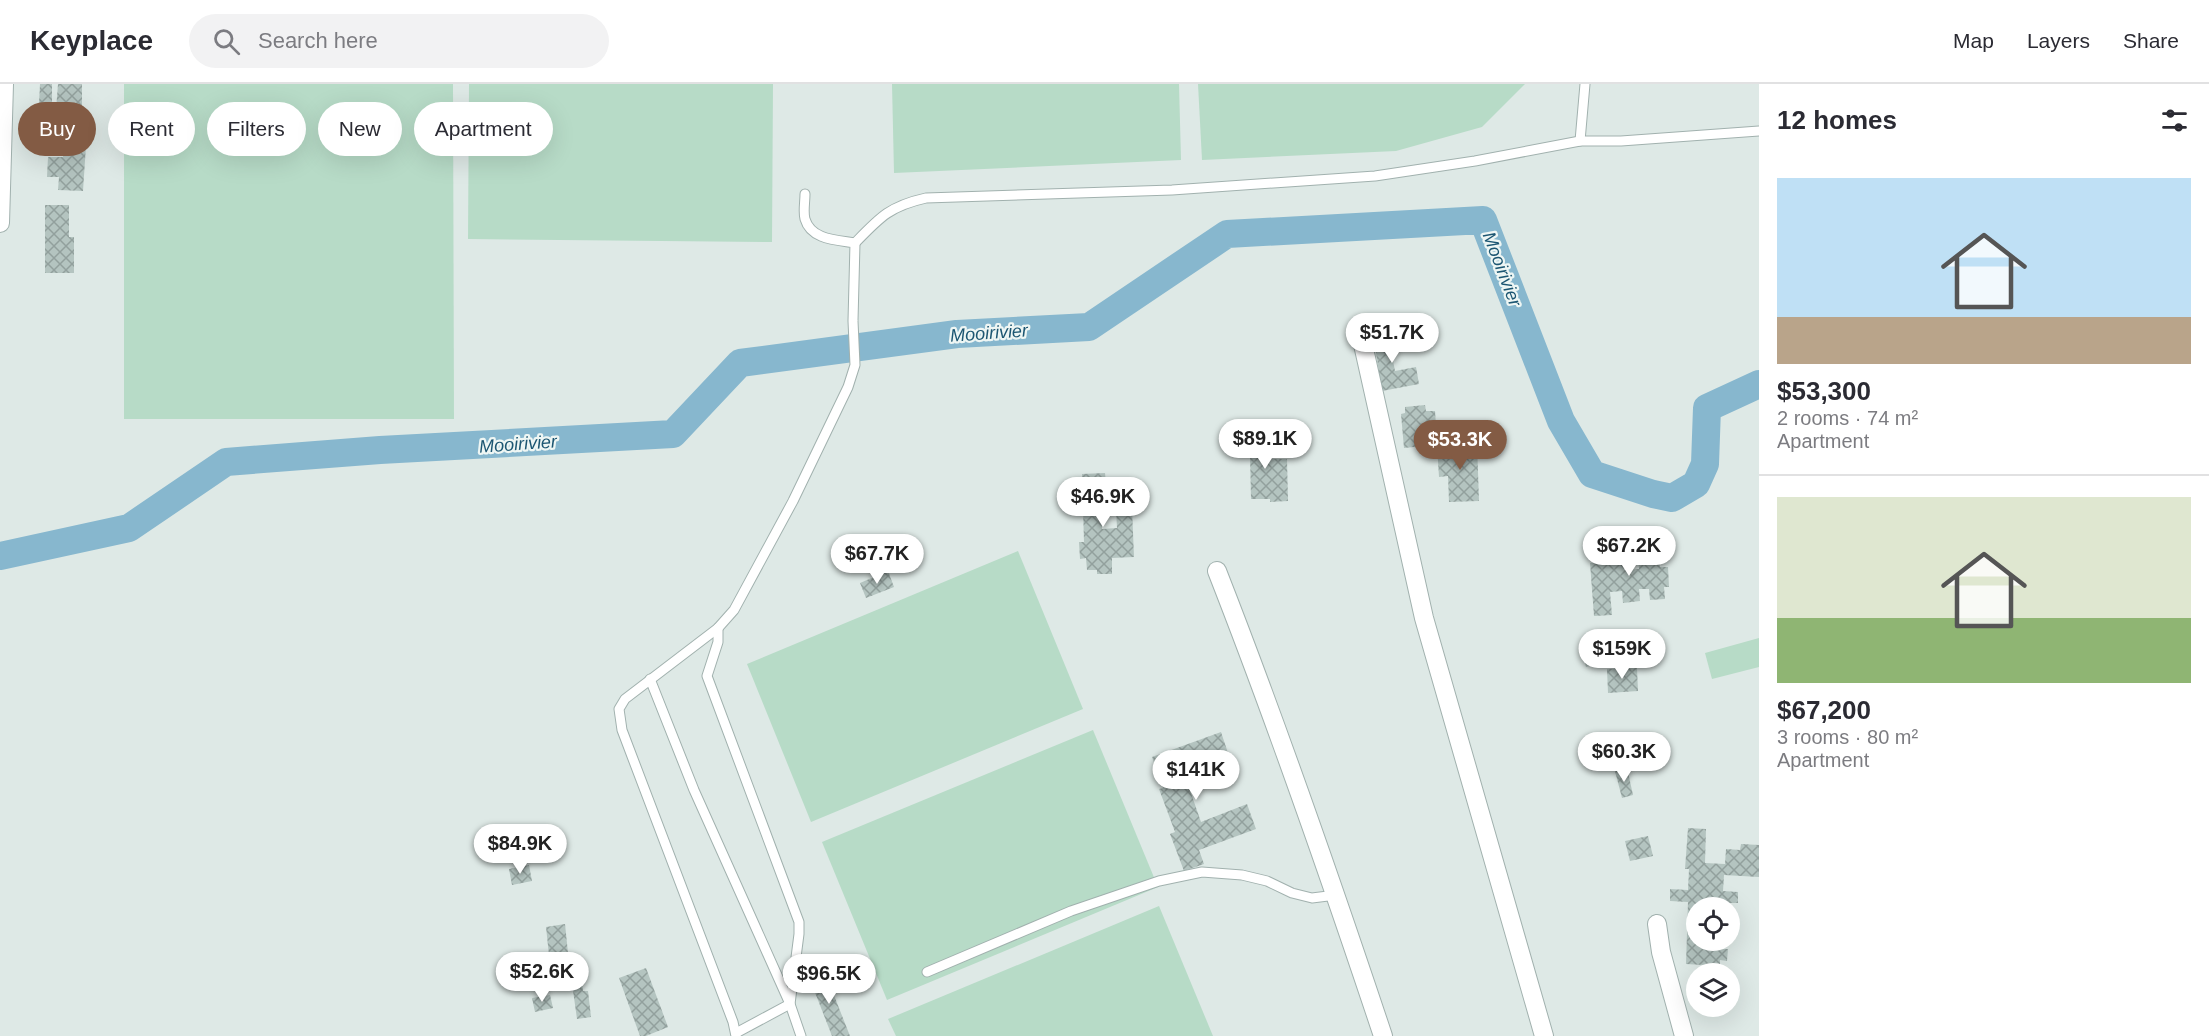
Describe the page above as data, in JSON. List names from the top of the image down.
{
  "water": ["Mooirivier"],
  "page": {
    "header": "Keyplace",
    "search": "Search here",
    "nav": ["Map", "Layers", "Share"],
    "heading": "12 homes",
    "chip": [
      "Buy",
      "Rent",
      "Filters",
      "New",
      "Apartment"
    ],
    "list": [
      {
        "name": "$53,300",
        "note": "2 rooms · 74 m² · Apartment"
      },
      {
        "name": "$67,200",
        "note": "3 rooms · 80 m² · Apartment"
      }
    ],
    "price": [
      "$51.7K",
      "$89.1K",
      "$53.3K",
      "$46.9K",
      "$67.2K",
      "$67.7K",
      "$159K",
      "$60.3K",
      "$141K",
      "$84.9K",
      "$52.6K",
      "$96.5K"
    ]
  }
}
